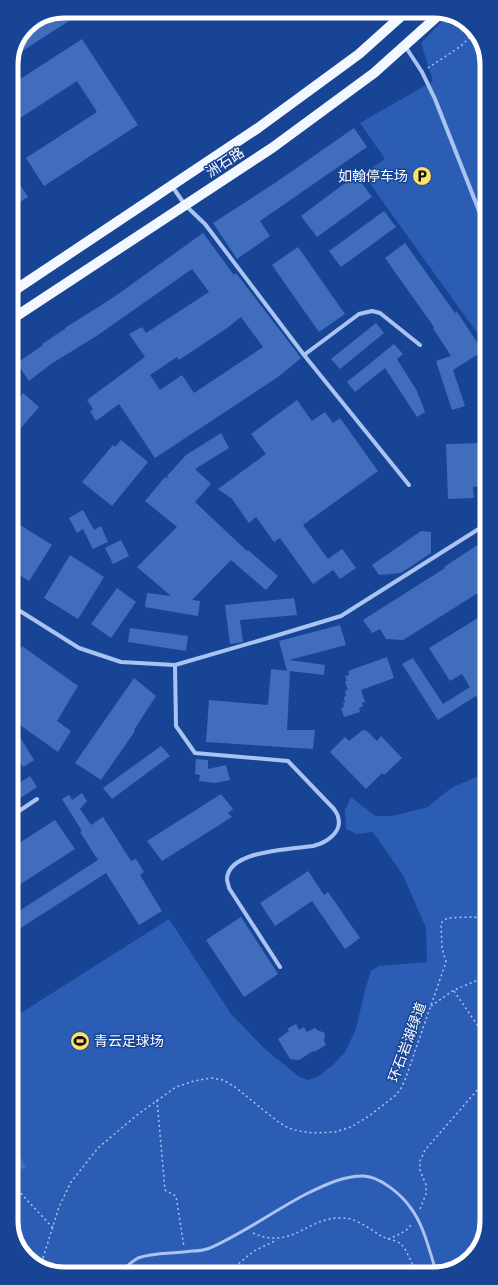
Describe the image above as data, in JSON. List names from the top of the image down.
{
  "streets": {
    "main road": ["洲石路"],
    "path": ["环石岩湖绿道"]
  },
  "places": {
    "parking": ["如翰停车场"],
    "sports": ["青云足球场"]
  }
}
